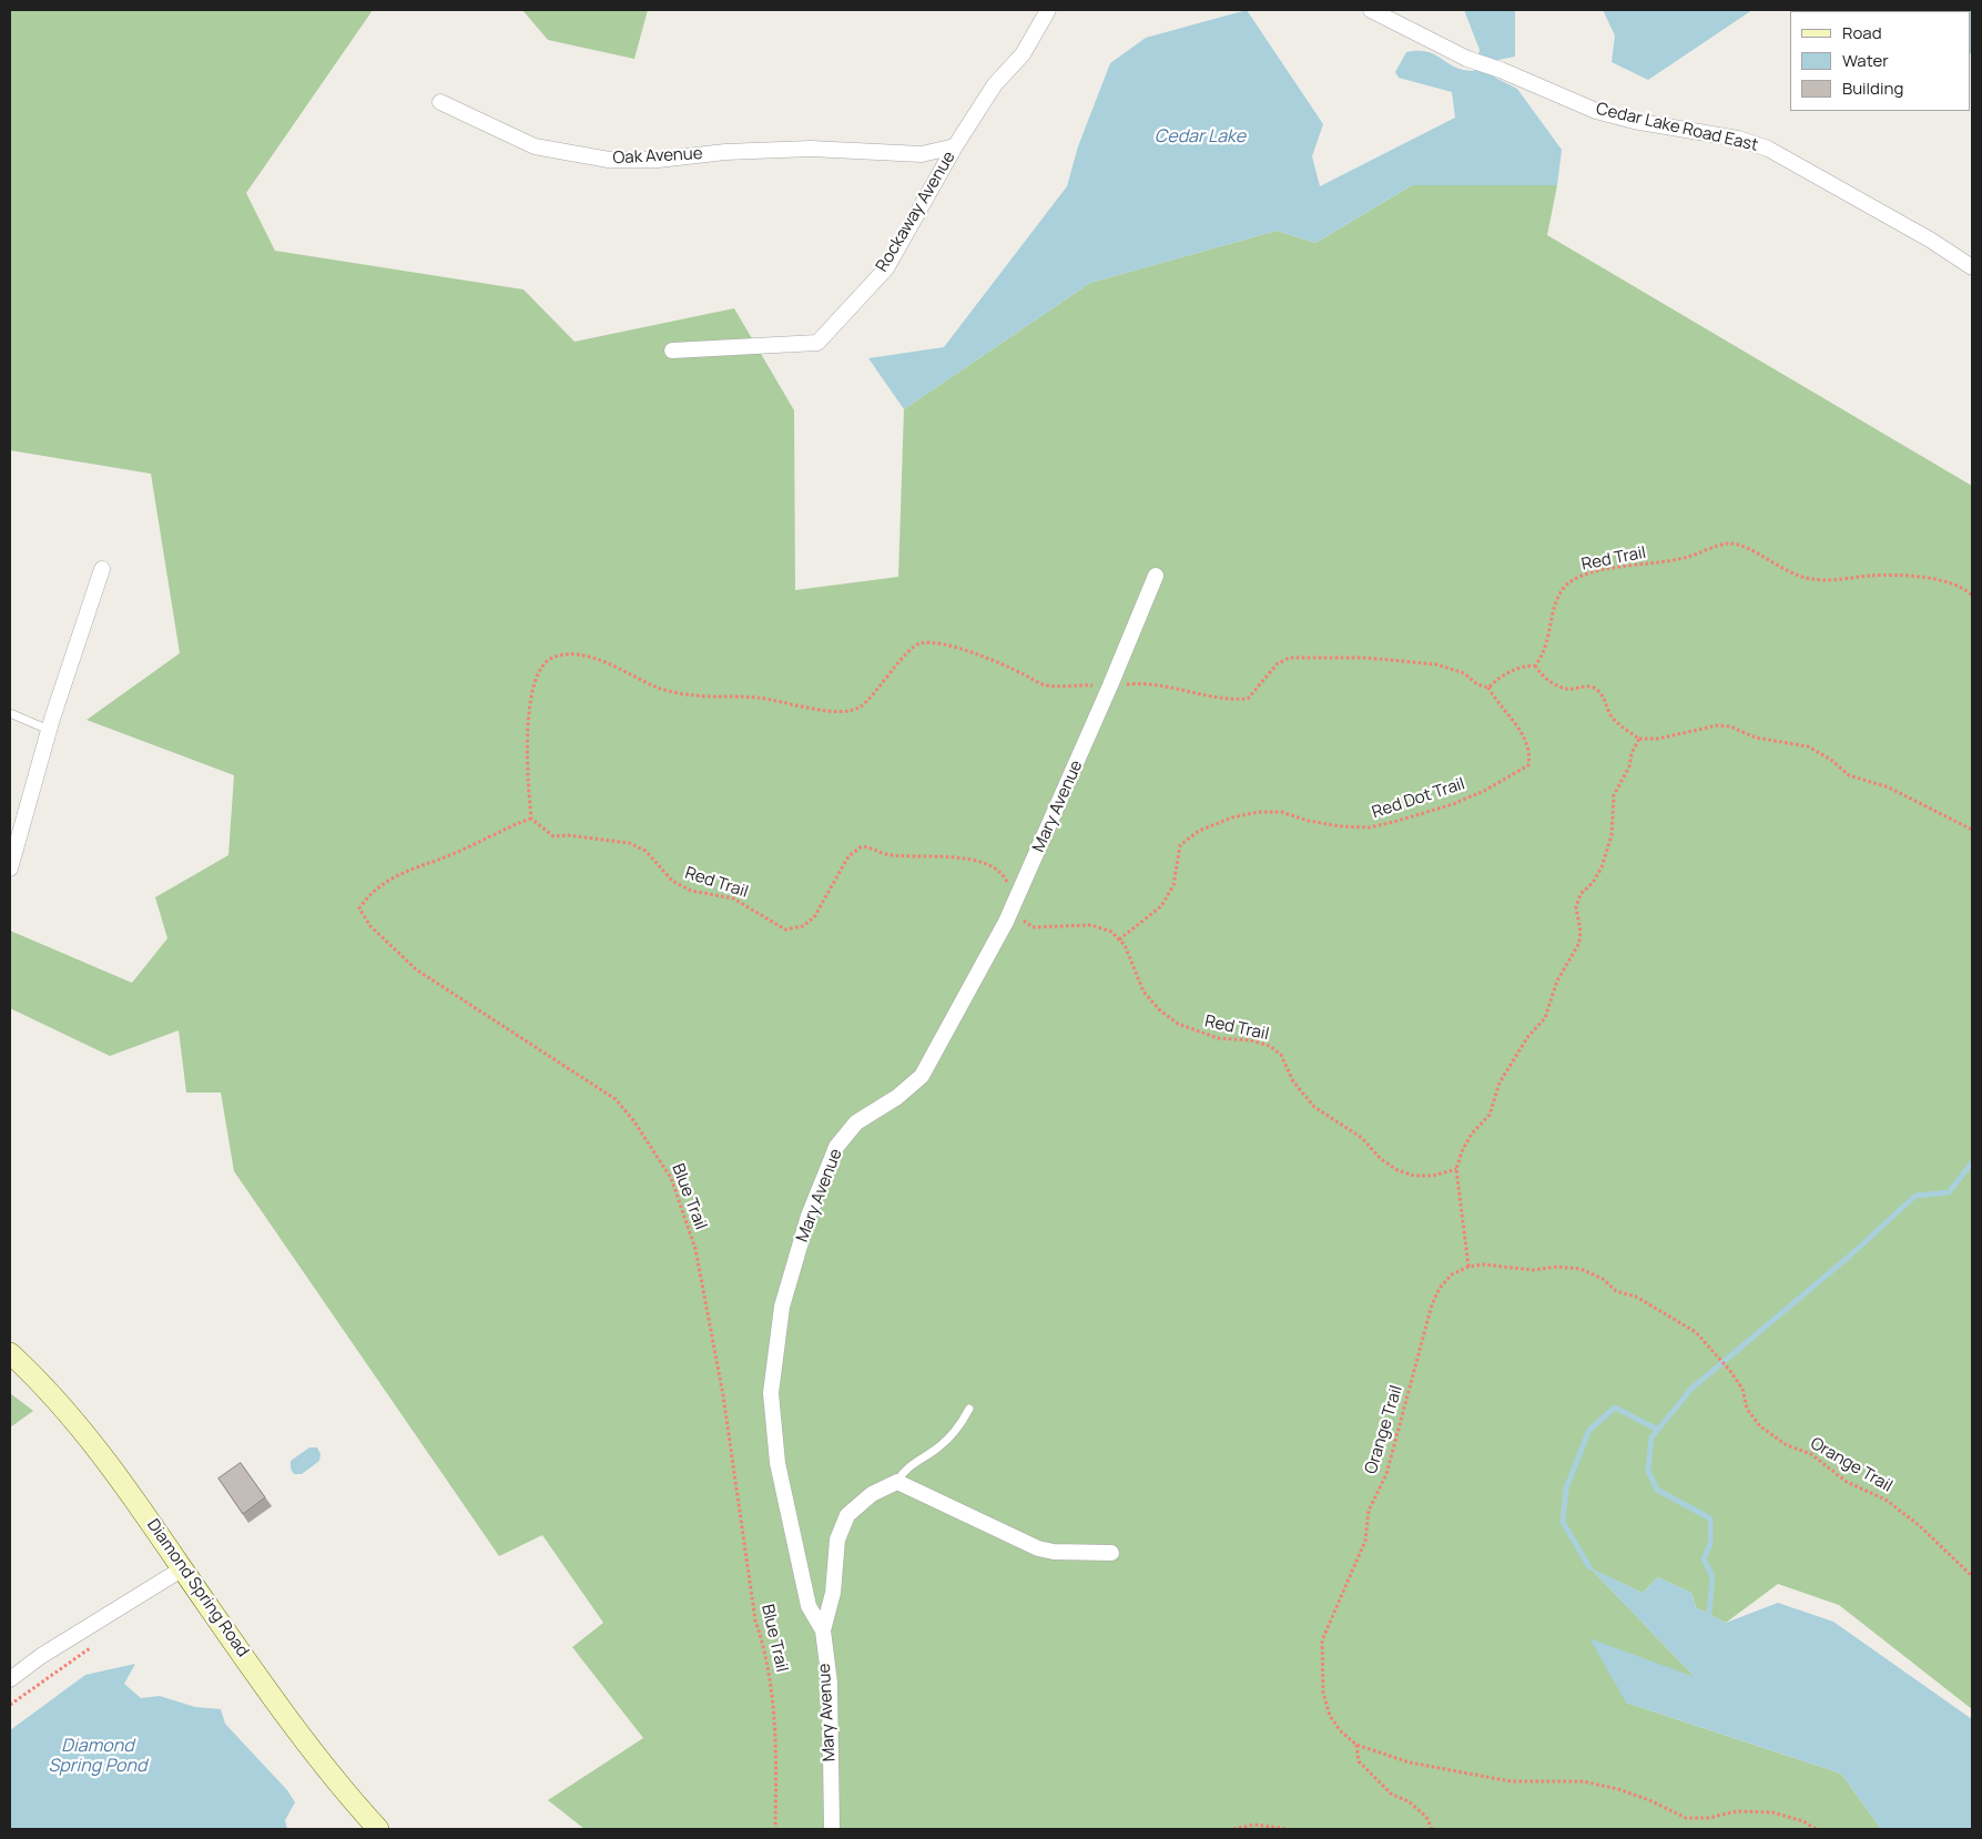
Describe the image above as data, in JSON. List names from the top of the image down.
{
  "streets": {
    "street": [
      "Cedar Lake Road East",
      "Oak Avenue",
      "Rockaway Avenue",
      "Mary Avenue",
      "Diamond Spring Road"
    ],
    "path": [
      "Red Trail",
      "Red Dot Trail",
      "Blue Trail",
      "Orange Trail"
    ]
  },
  "crossings": [
    ["Oak Avenue", "Rockaway Avenue"],
    ["Red Trail", "Red Dot Trail"],
    ["Red Trail", "Mary Avenue"],
    ["Red Trail", "Blue Trail"]
  ],
  "water": ["Cedar Lake", "Diamond Spring Pond"],
  "legend": ["Road", "Water", "Building"]
}
